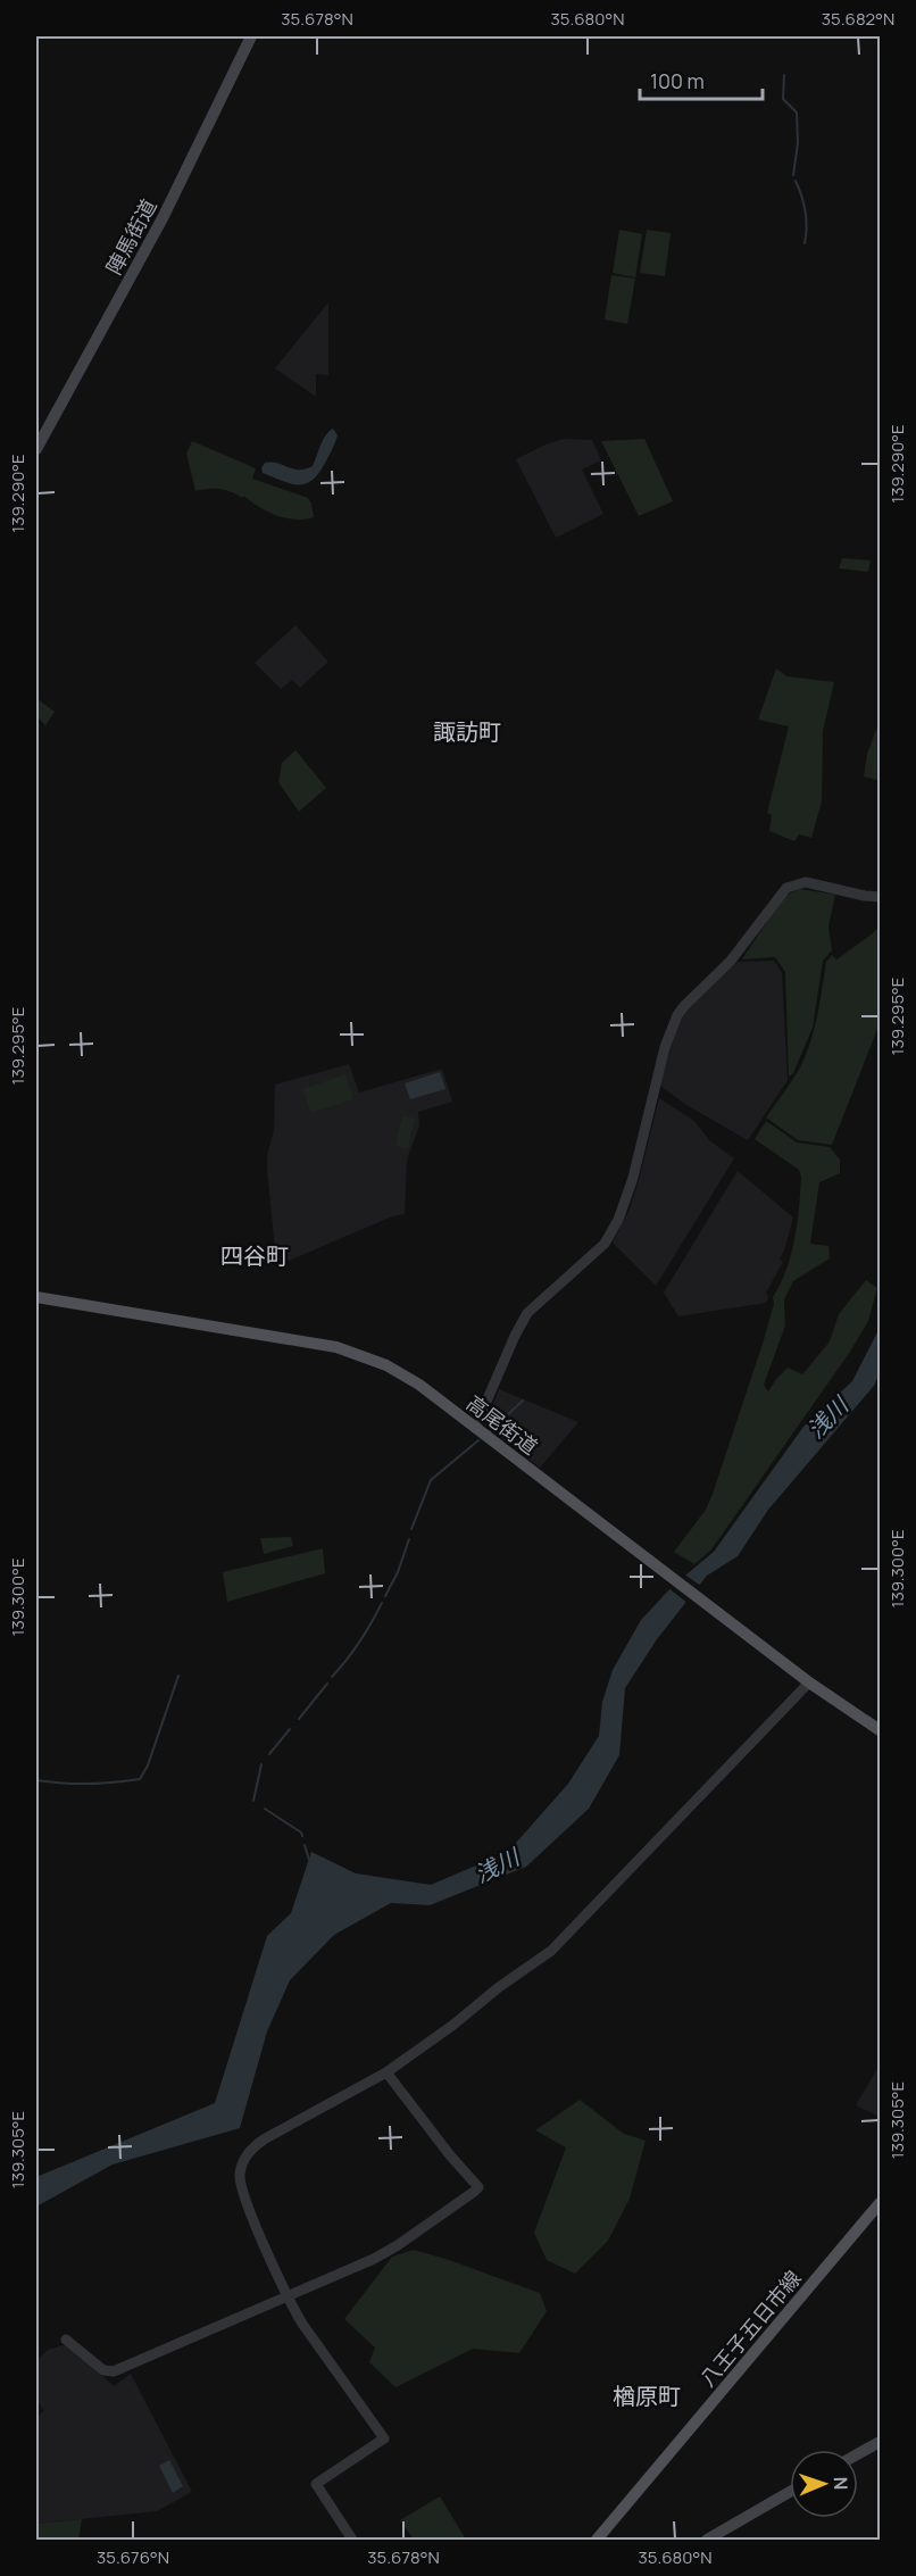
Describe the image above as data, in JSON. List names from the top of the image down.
{
  "streets": {
    "main road": ["陣馬街道", "高尾街道", "八王子五日市線"]
  },
  "districts": ["諏訪町", "四谷町", "楢原町"],
  "water": ["浅川"],
  "scale_bar": "100 m",
  "north": "right",
  "coordinates": [
    "35.678°N",
    "35.680°N",
    "35.682°N",
    "139.290°E",
    "139.295°E",
    "139.300°E",
    "139.305°E",
    "35.676°N"
  ]
}
